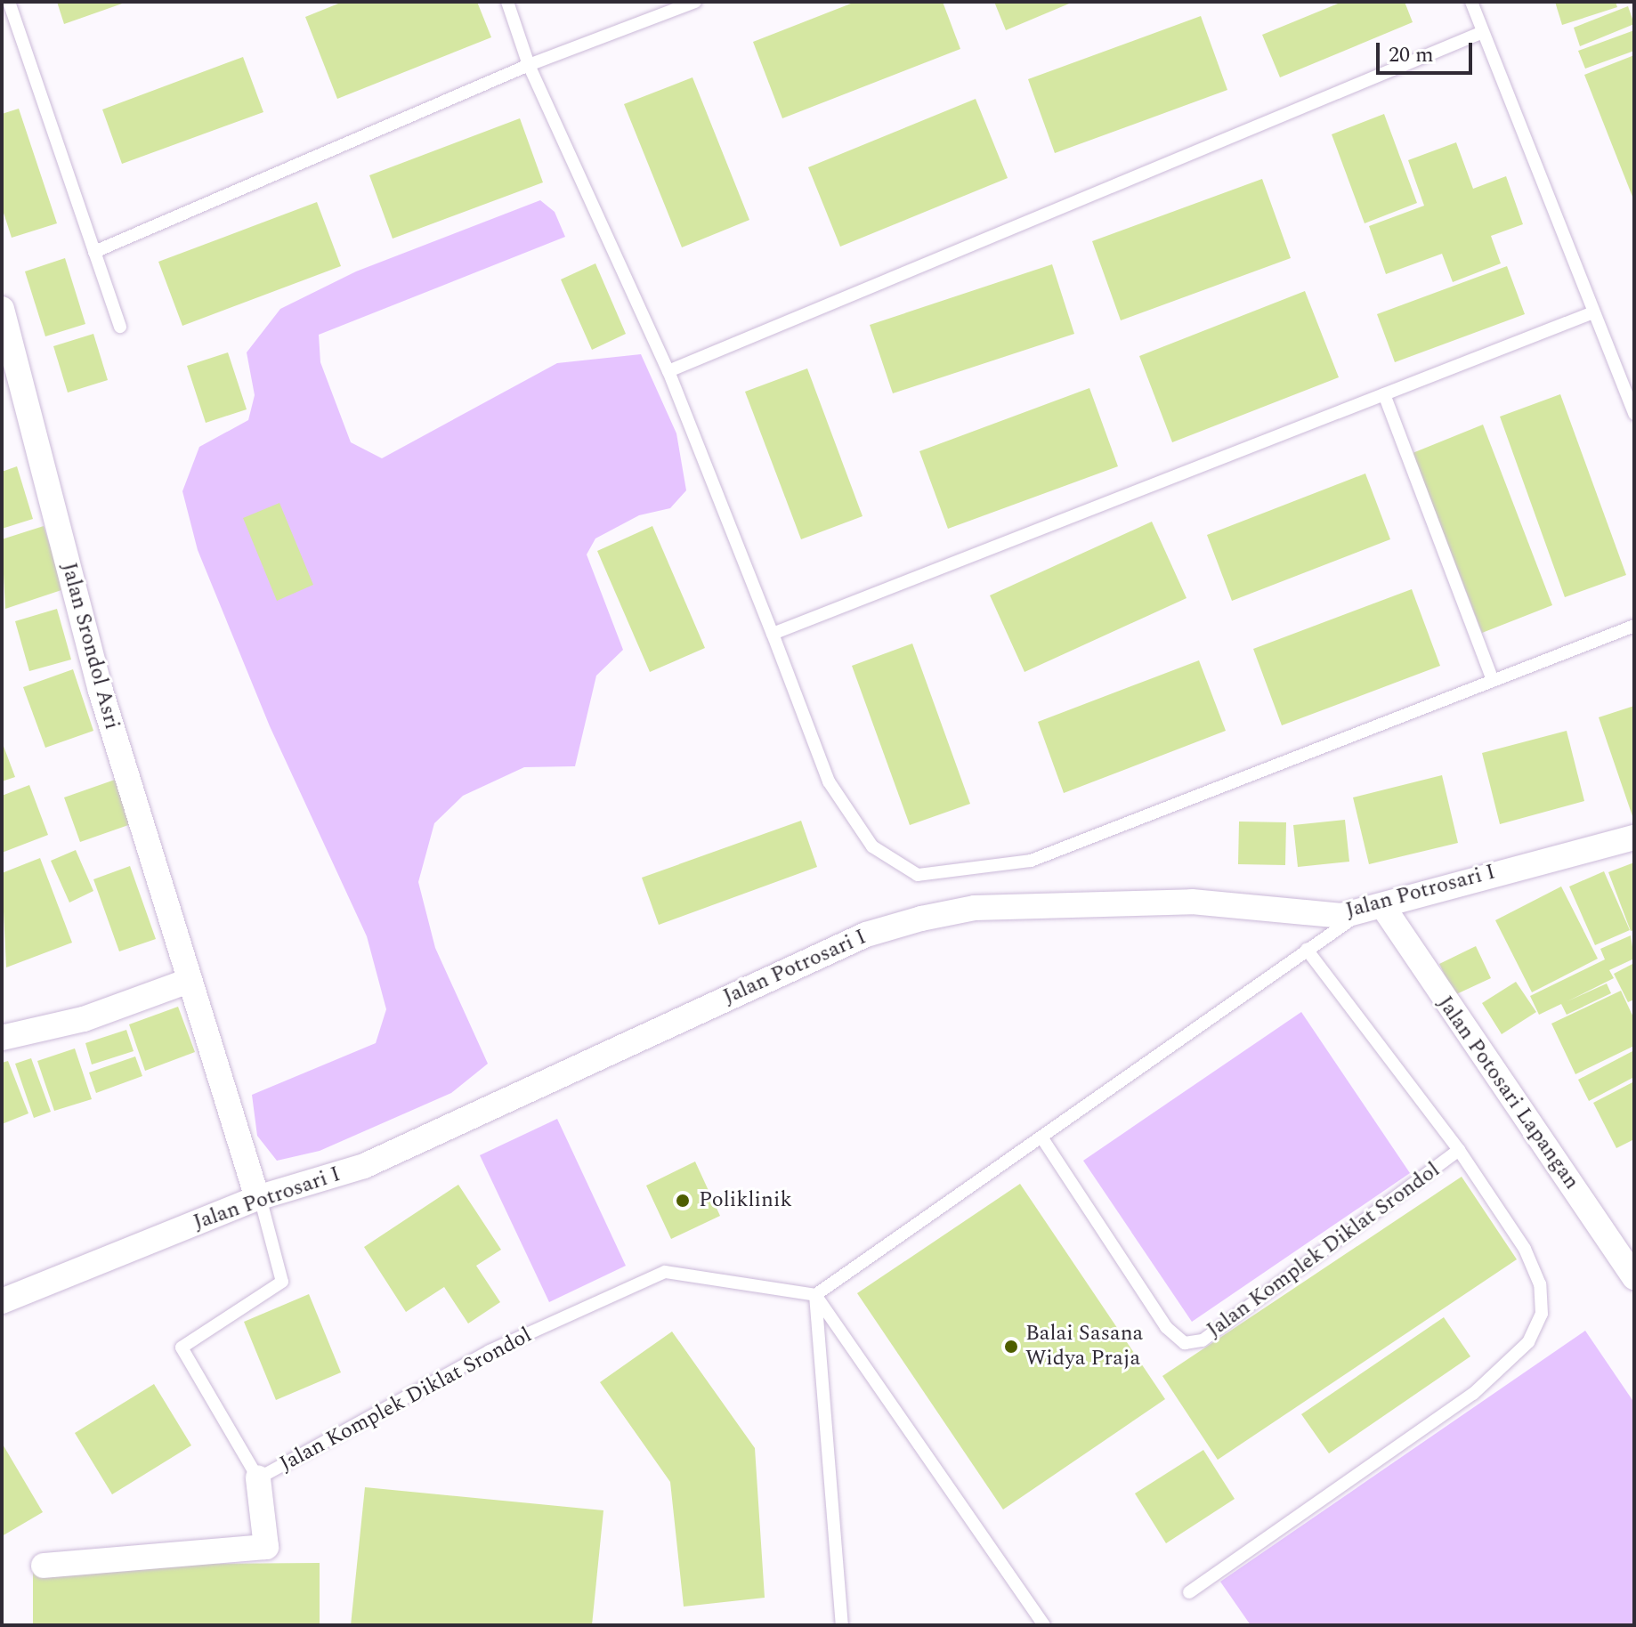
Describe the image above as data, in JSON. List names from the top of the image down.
{
  "streets": {
    "street": ["Jalan Srondol Asri", "Jalan Potrosari I", "Jalan Potosari Lapangan"],
    "lane": ["Jalan Komplek Diklat Srondol"]
  },
  "crossings": [
    ["Jalan Srondol Asri", "Jalan Potrosari I"],
    ["Jalan Srondol Asri", "Jalan Komplek Diklat Srondol"],
    ["Jalan Potrosari I", "Jalan Potosari Lapangan"],
    ["Jalan Potrosari I", "Jalan Komplek Diklat Srondol"]
  ],
  "places": ["Poliklinik", "Balai Sasana Widya Praja"],
  "scale_bar": "20 m"
}
